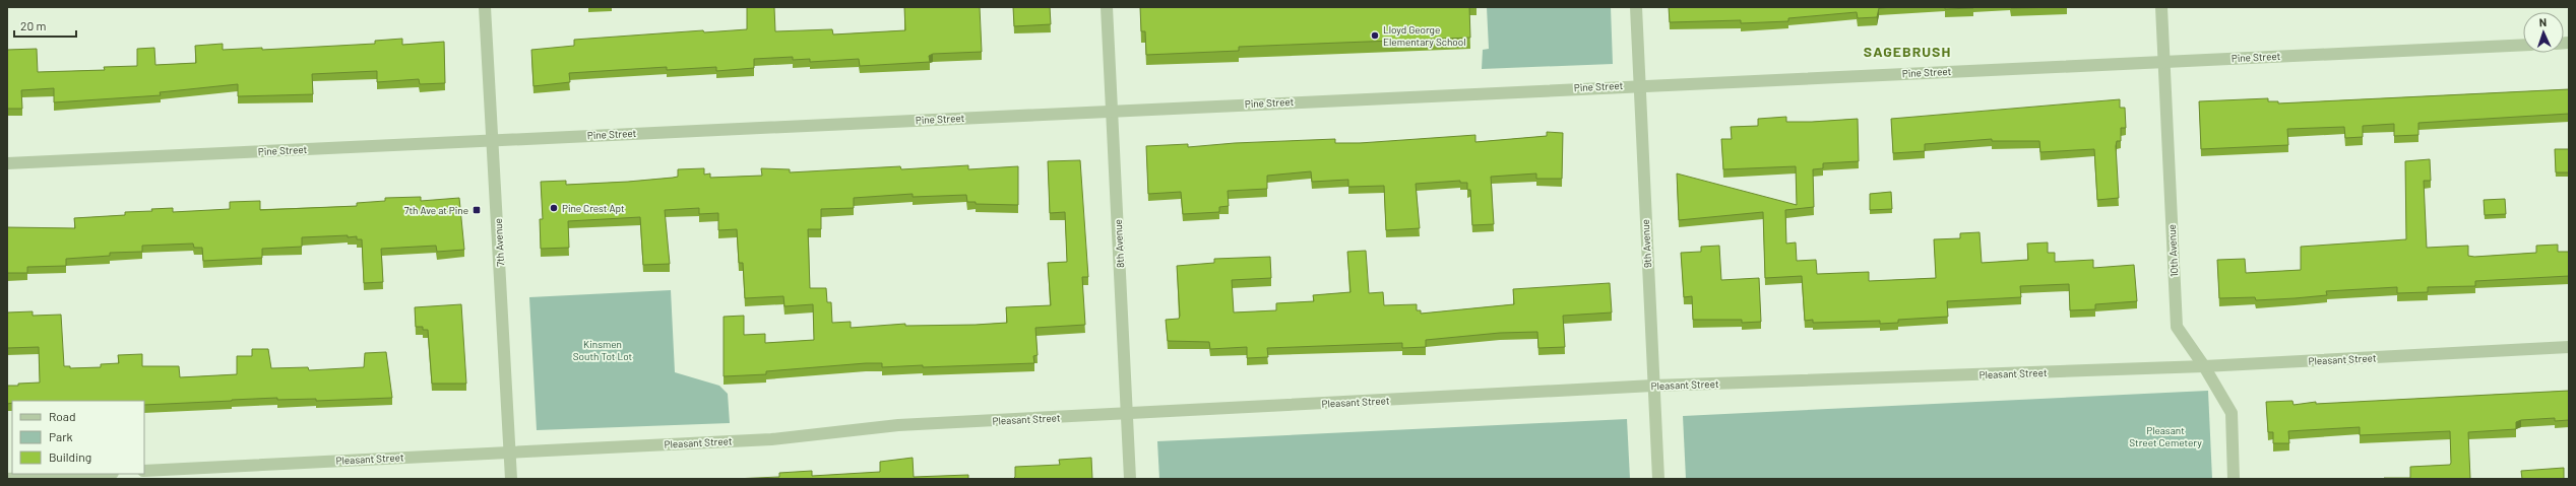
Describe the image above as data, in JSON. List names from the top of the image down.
{
  "streets": {
    "street": [
      "Pine Street",
      "7th Avenue",
      "8th Avenue",
      "9th Avenue",
      "10th Avenue",
      "Pleasant Street"
    ]
  },
  "crossings": [
    ["Pine Street", "7th Avenue"],
    ["Pine Street", "8th Avenue"],
    ["Pine Street", "9th Avenue"],
    ["Pine Street", "10th Avenue"],
    ["7th Avenue", "Pleasant Street"],
    ["8th Avenue", "Pleasant Street"],
    ["9th Avenue", "Pleasant Street"],
    ["10th Avenue", "Pleasant Street"]
  ],
  "districts": ["SAGEBRUSH"],
  "parks": ["Kinsmen South Tot Lot", "Pleasant Street Cemetery"],
  "places": {
    "other": ["Lloyd George Elementary School", "Pine Crest Apt"],
    "transit": ["7th Ave at Pine"]
  },
  "legend": ["Road", "Park", "Building"],
  "scale_bar": "20 m",
  "north": "top"
}
